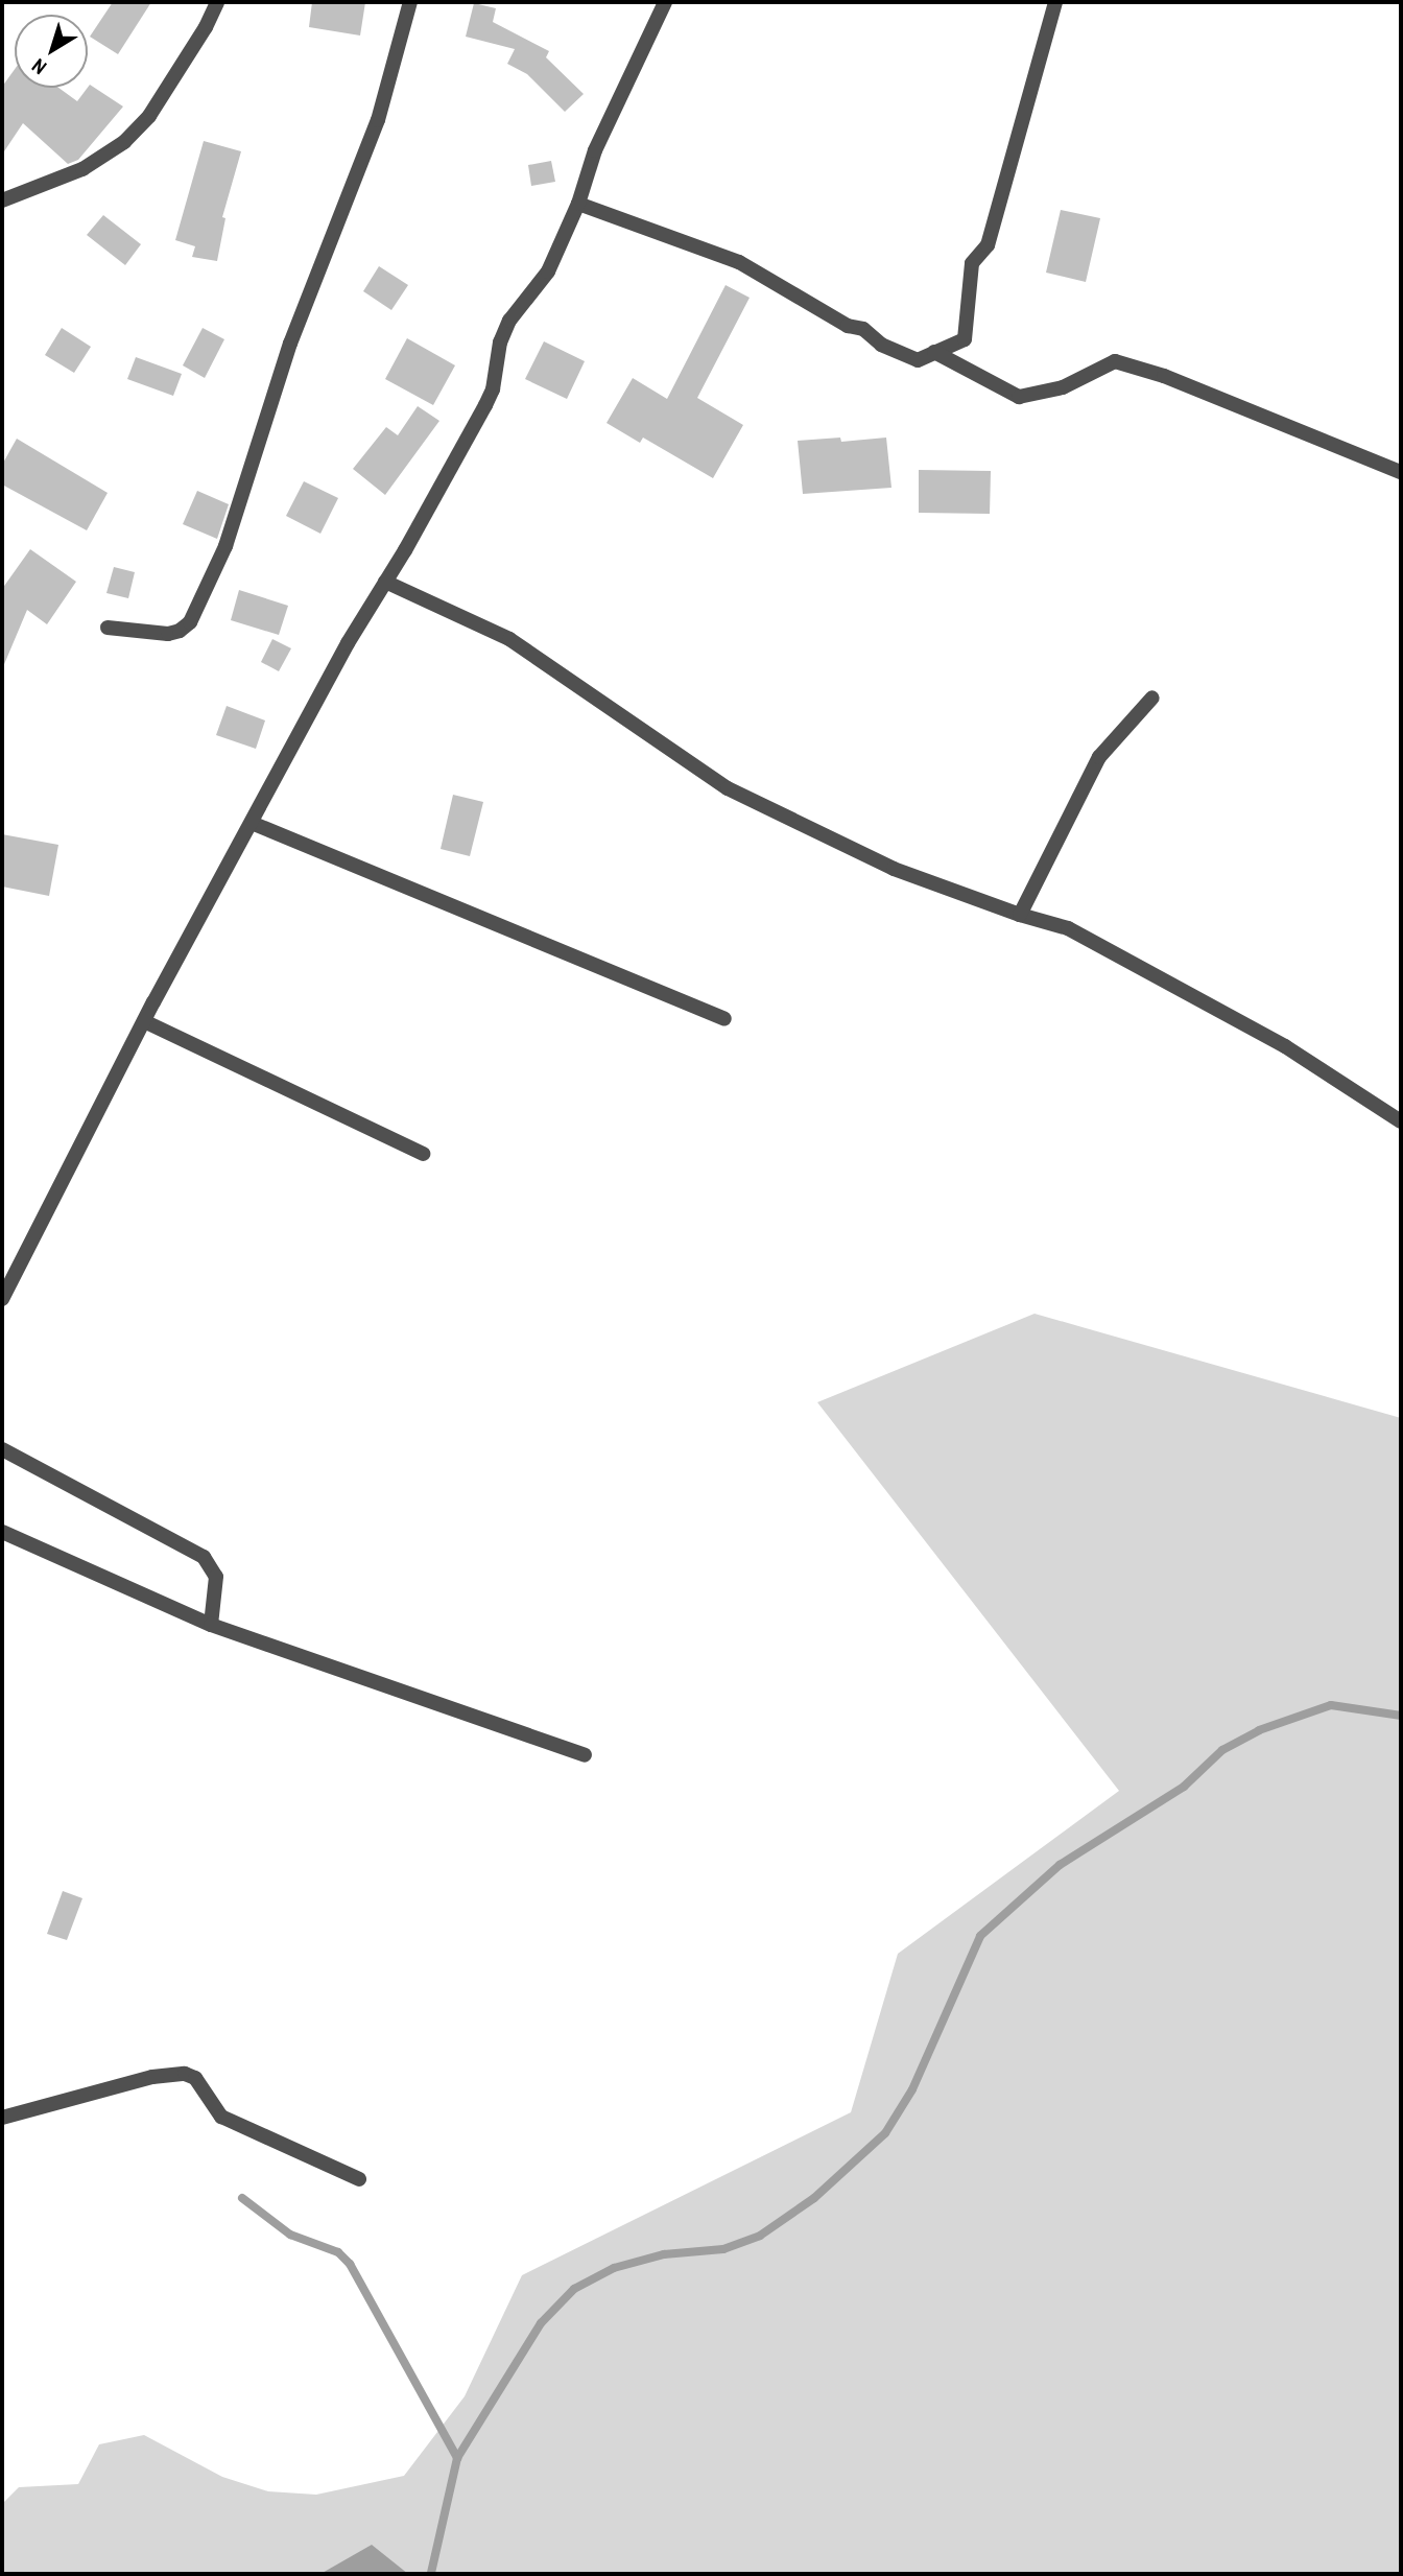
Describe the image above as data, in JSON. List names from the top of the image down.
{
  "north": "bottom left"
}
